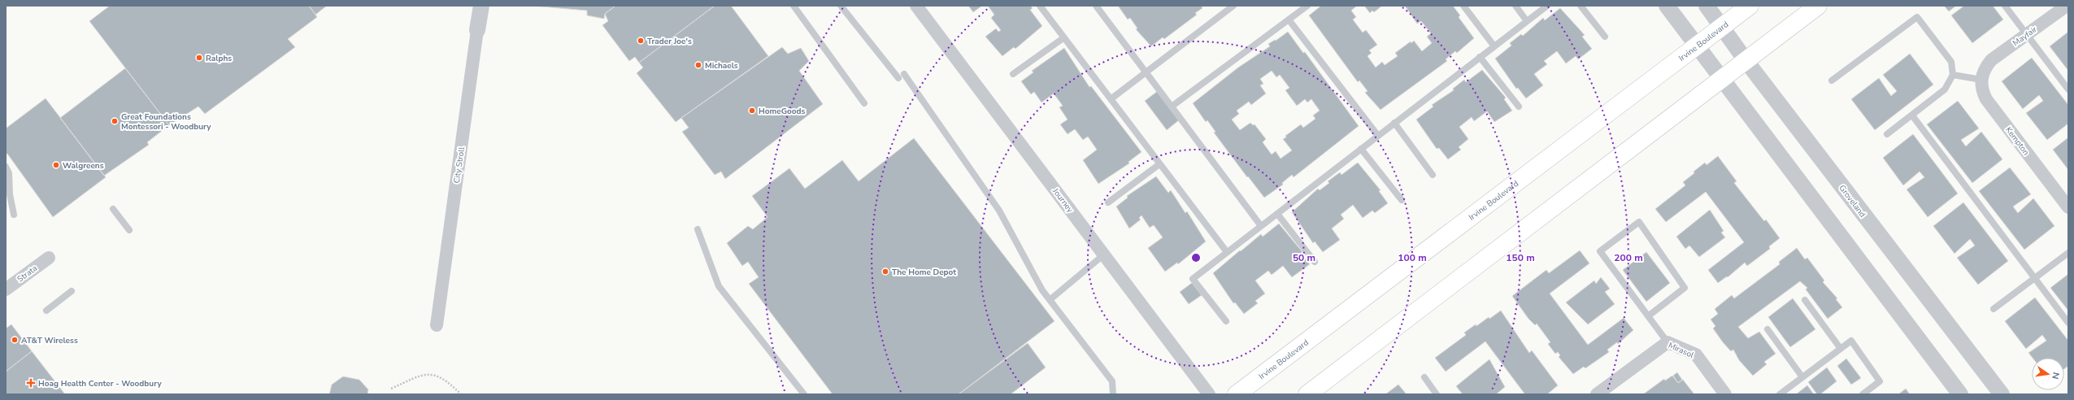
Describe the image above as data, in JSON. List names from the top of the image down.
{
  "streets": {
    "main road": ["Irvine Boulevard"],
    "street": [
      "Mayfair",
      "Kempton",
      "City Stroll",
      "Journey",
      "Groveland",
      "Strata",
      "Mirasol"
    ]
  },
  "crossings": [
    ["Mayfair", "Kempton"],
    ["Irvine Boulevard", "Groveland"]
  ],
  "places": {
    "other": [
      "Trader Joe's",
      "Ralphs",
      "Michaels",
      "HomeGoods",
      "Great Foundations Montessori - Woodbury",
      "Walgreens",
      "The Home Depot",
      "AT&T Wireless"
    ],
    "health": ["Hoag Health Center - Woodbury"]
  },
  "north": "right",
  "rings": [
    "50 m",
    "100 m",
    "150 m",
    "200 m"
  ]
}
